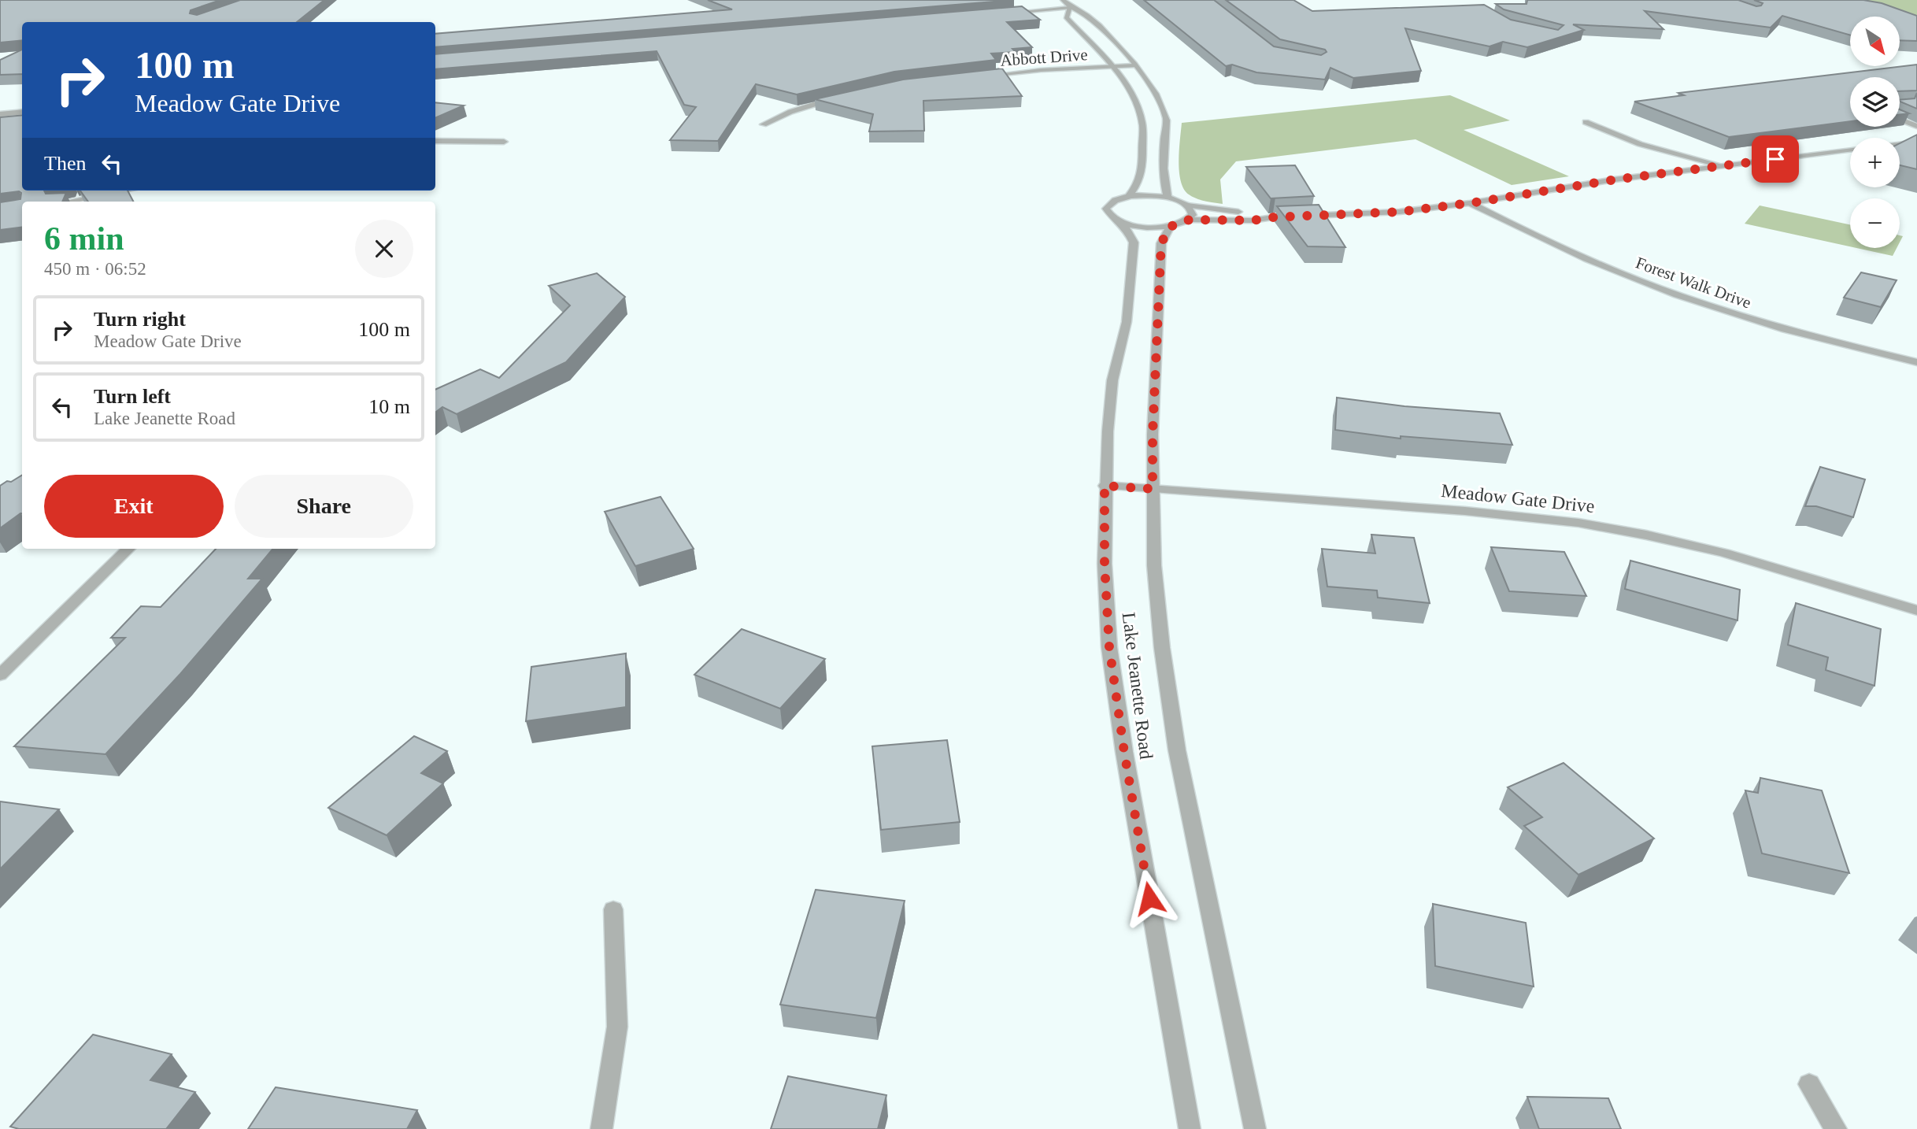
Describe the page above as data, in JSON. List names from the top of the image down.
{
  "streets": {
    "street": [
      "Abbott Drive",
      "Forest Walk Drive",
      "Meadow Gate Drive",
      "Lake Jeanette Road"
    ]
  },
  "crossings": [
    ["Meadow Gate Drive", "Lake Jeanette Road"]
  ],
  "north": "bottom right",
  "page": {
    "map_buttons": ["+", "−"],
    "turn": ["100 m", "Meadow Gate Drive"],
    "then": "Then",
    "heading": ["6 min", "450 m · 06:52"],
    "list": [
      {
        "name": "Turn right",
        "note": "Meadow Gate Drive",
        "value": "100 m"
      },
      {
        "name": "Turn left",
        "note": "Lake Jeanette Road",
        "value": "10 m"
      }
    ],
    "buttons": ["Exit", "Share"]
  }
}
